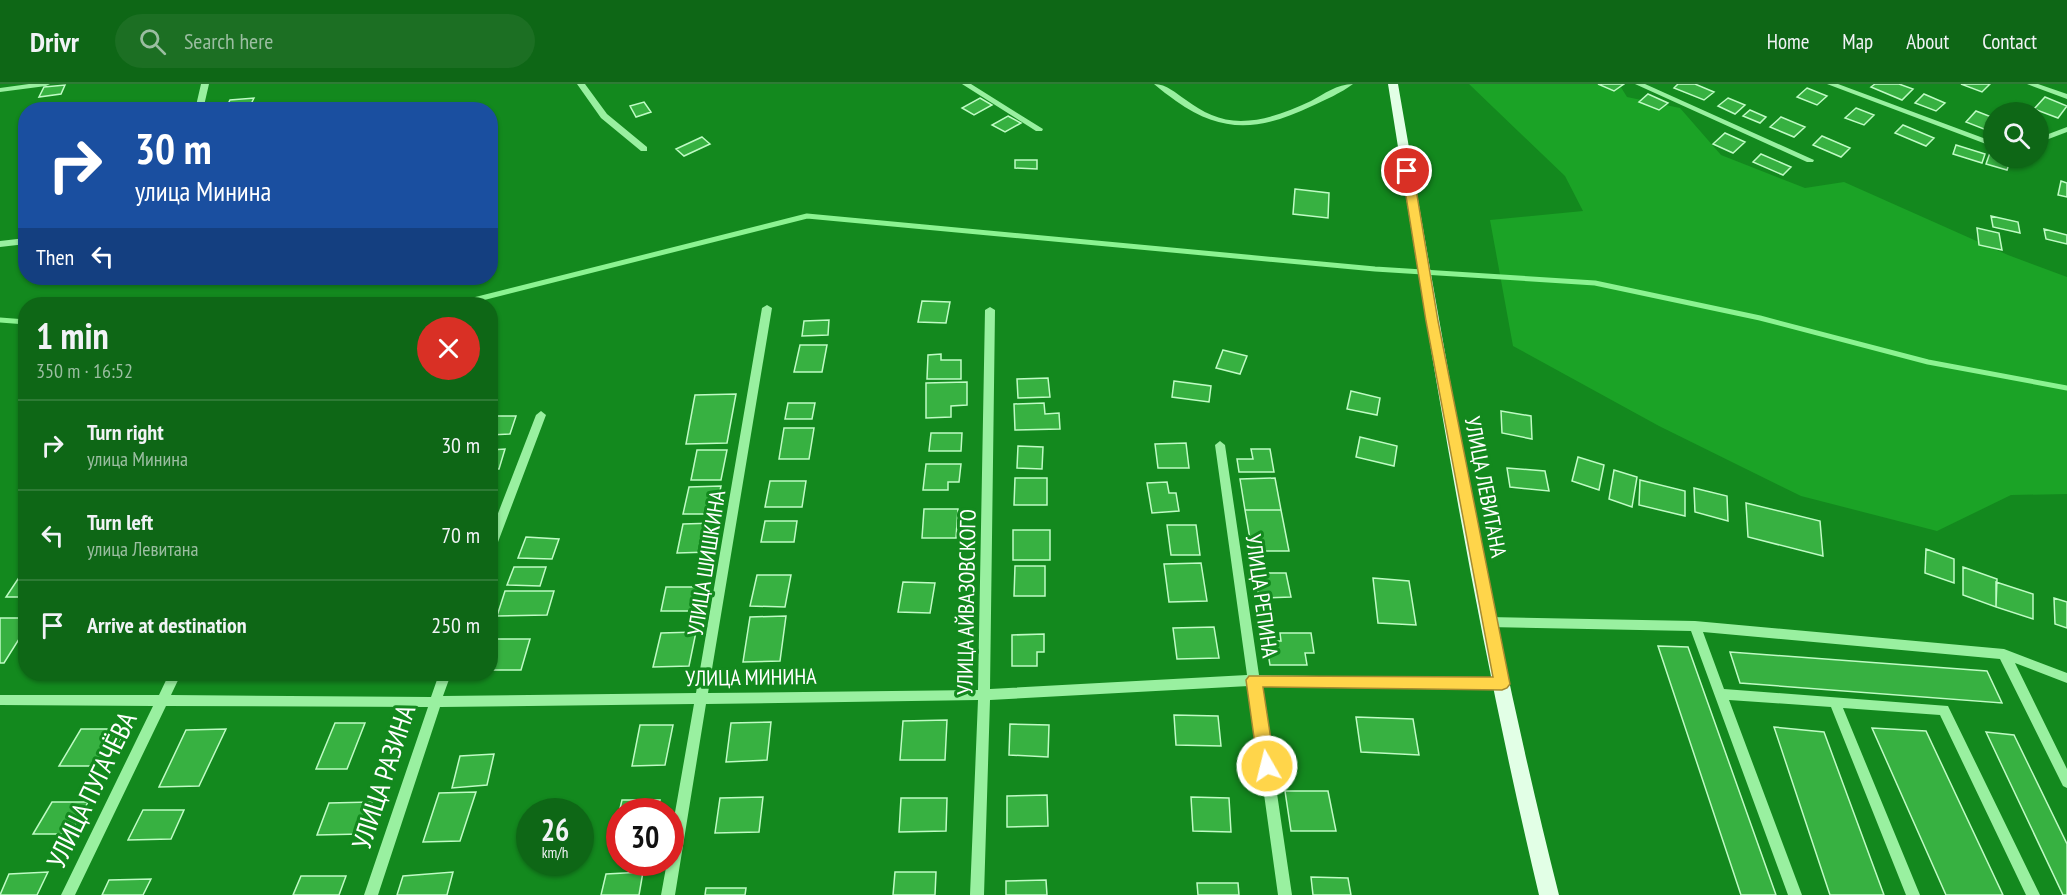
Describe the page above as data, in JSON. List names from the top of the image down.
{
  "streets": {
    "main road": ["УЛИЦА ЛЕВИТАНА"],
    "street": [
      "УЛИЦА ШИШКИНА",
      "УЛИЦА РЕПИНА",
      "УЛИЦА АЙВАЗОВСКОГО",
      "УЛИЦА МИНИНА",
      "УЛИЦА РАЗИНА",
      "УЛИЦА ПУГАЧЁВА"
    ]
  },
  "crossings": [
    ["УЛИЦА ЛЕВИТАНА", "УЛИЦА МИНИНА"],
    ["УЛИЦА ШИШКИНА", "УЛИЦА МИНИНА"],
    ["УЛИЦА РЕПИНА", "УЛИЦА МИНИНА"],
    ["УЛИЦА АЙВАЗОВСКОГО", "УЛИЦА МИНИНА"],
    ["УЛИЦА МИНИНА", "УЛИЦА РАЗИНА"],
    ["УЛИЦА МИНИНА", "УЛИЦА ПУГАЧЁВА"]
  ],
  "page": {
    "header": "Drivr",
    "search": "Search here",
    "nav": [
      "Home",
      "Map",
      "About",
      "Contact"
    ],
    "turn": ["30 m", "улица Минина"],
    "then": "Then",
    "heading": ["1 min", "350 m · 16:52"],
    "list": [
      {
        "name": "Turn right",
        "note": "улица Минина",
        "value": "30 m"
      },
      {
        "name": "Turn left",
        "note": "улица Левитана",
        "value": "70 m"
      },
      {
        "name": "Arrive at destination",
        "value": "250 m"
      }
    ],
    "speed": "26 km/h",
    "limit": "30"
  }
}
